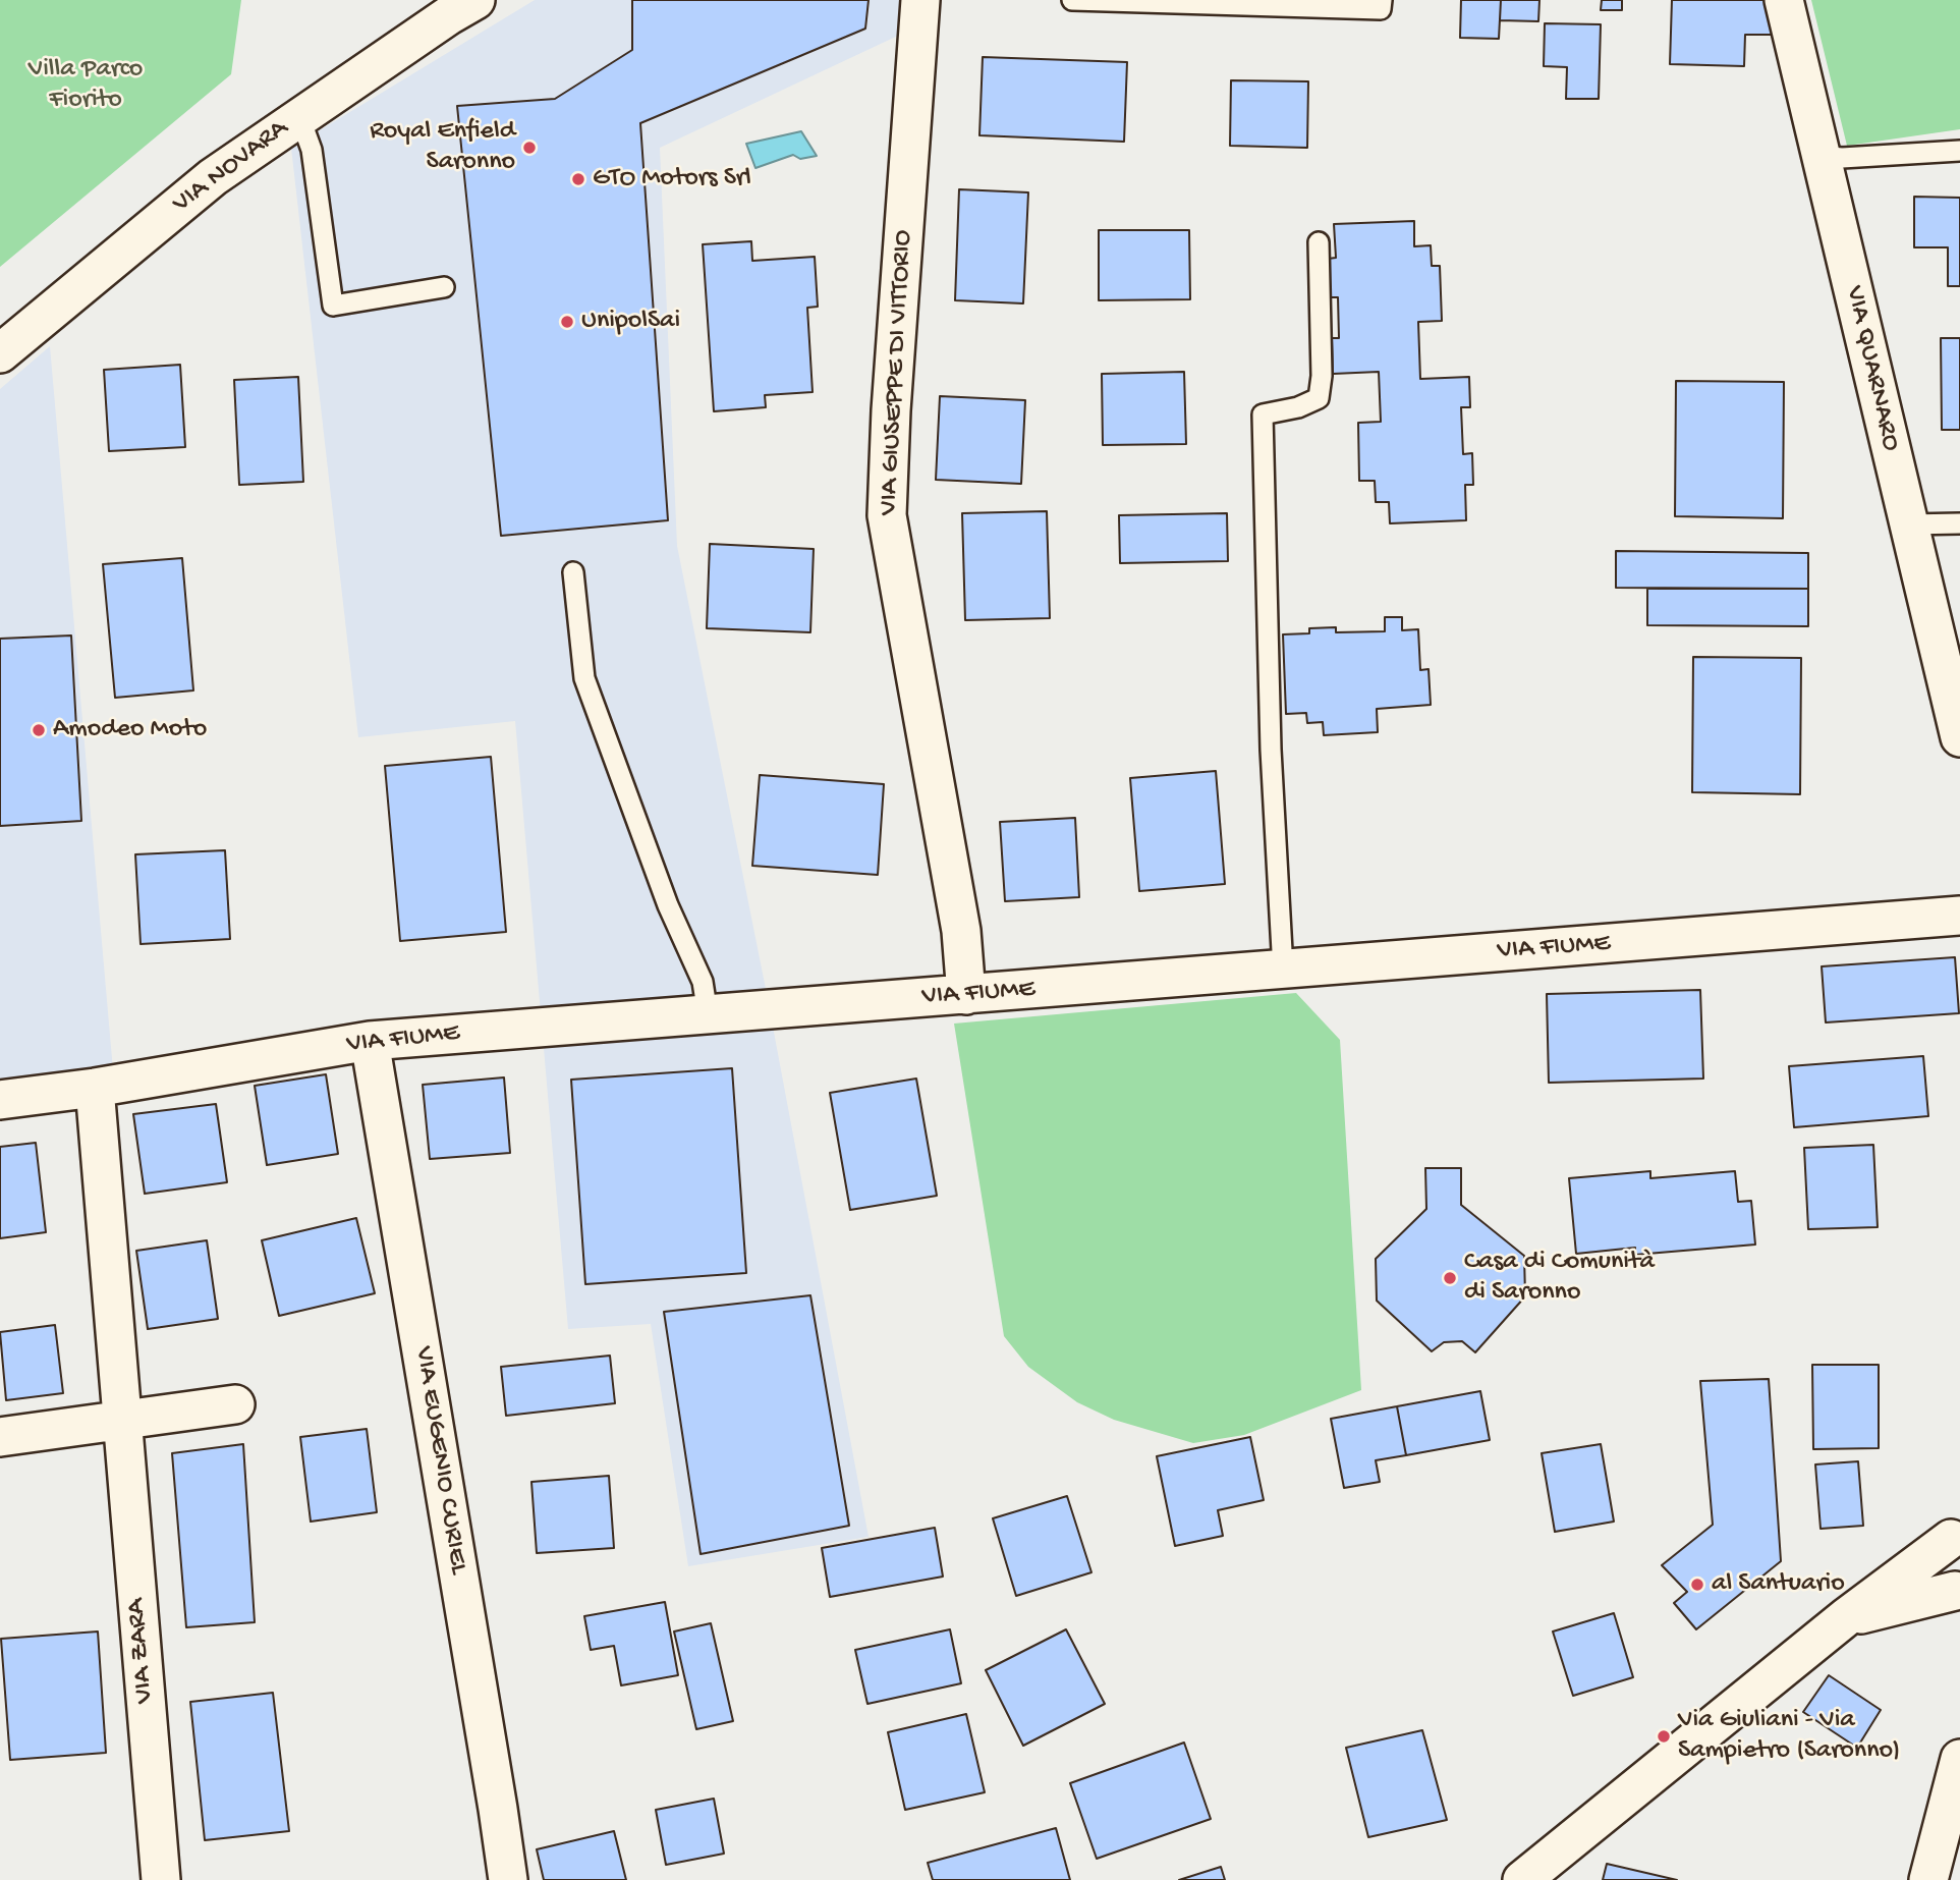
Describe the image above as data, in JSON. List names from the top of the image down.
{
  "streets": {
    "street": [
      "VIA NOVARA",
      "VIA QUARNARO",
      "VIA GIUSEPPE DI VITTORIO",
      "VIA FIUME",
      "VIA EUGENIO CURIEL",
      "VIA ZARA"
    ]
  },
  "crossings": [
    ["VIA GIUSEPPE DI VITTORIO", "VIA FIUME"],
    ["VIA FIUME", "VIA EUGENIO CURIEL"],
    ["VIA FIUME", "VIA ZARA"]
  ],
  "parks": ["Villa Parco Fiorito"],
  "places": [
    "Royal Enfield Saronno",
    "GTO Motors Srl",
    "UnipolSai",
    "Amodeo Moto",
    "Casa di Comunità di Saronno",
    "al Santuario",
    "Via Giuliani - Via Sampietro (Saronno)"
  ]
}
